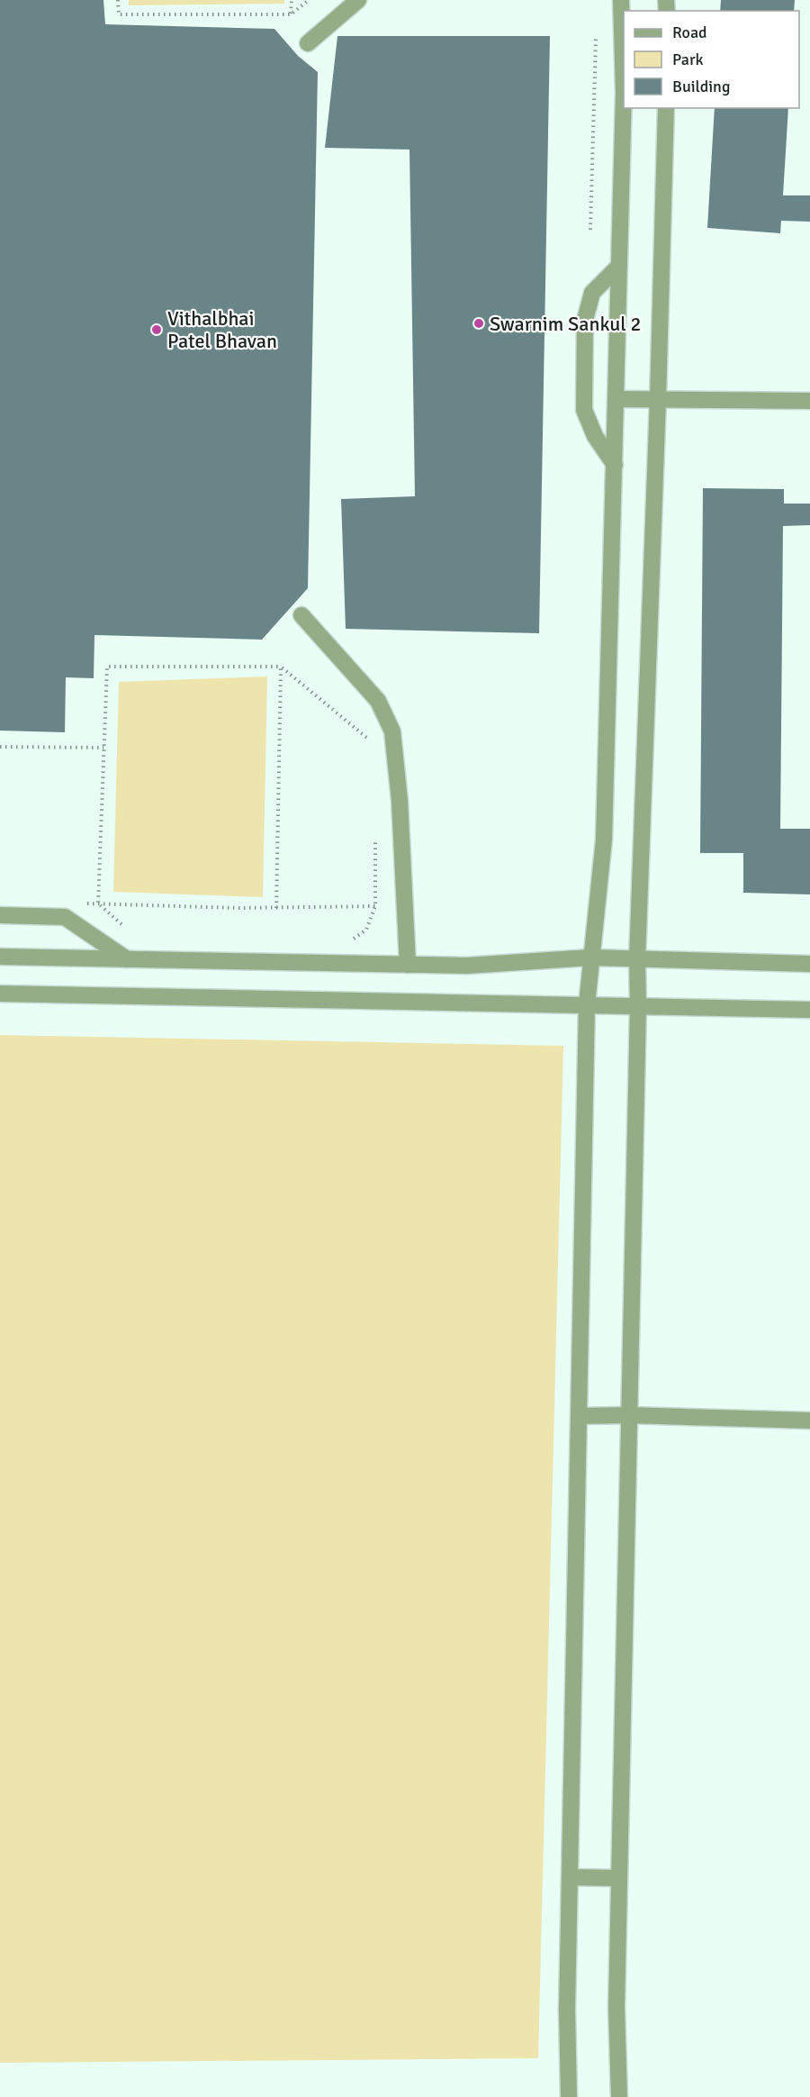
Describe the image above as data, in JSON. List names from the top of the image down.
{
  "places": ["Swarnim Sankul 2", "Vithalbhai Patel Bhavan"],
  "legend": ["Road", "Park", "Building"]
}
